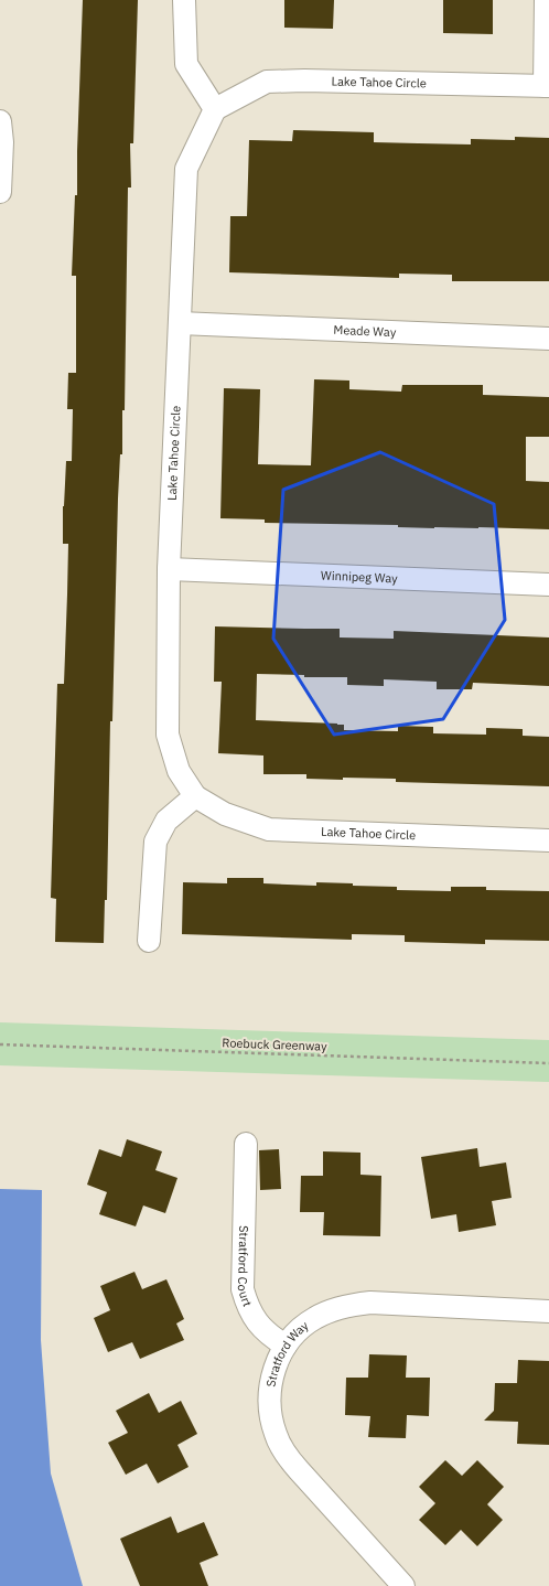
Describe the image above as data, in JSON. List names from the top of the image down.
{
  "streets": {
    "street": [
      "Lake Tahoe Circle",
      "Meade Way",
      "Winnipeg Way",
      "Stratford Court",
      "Stratford Way"
    ],
    "path": ["Roebuck Greenway"]
  },
  "crossings": [
    ["Lake Tahoe Circle", "Meade Way"],
    ["Lake Tahoe Circle", "Winnipeg Way"],
    ["Stratford Court", "Stratford Way"]
  ]
}
